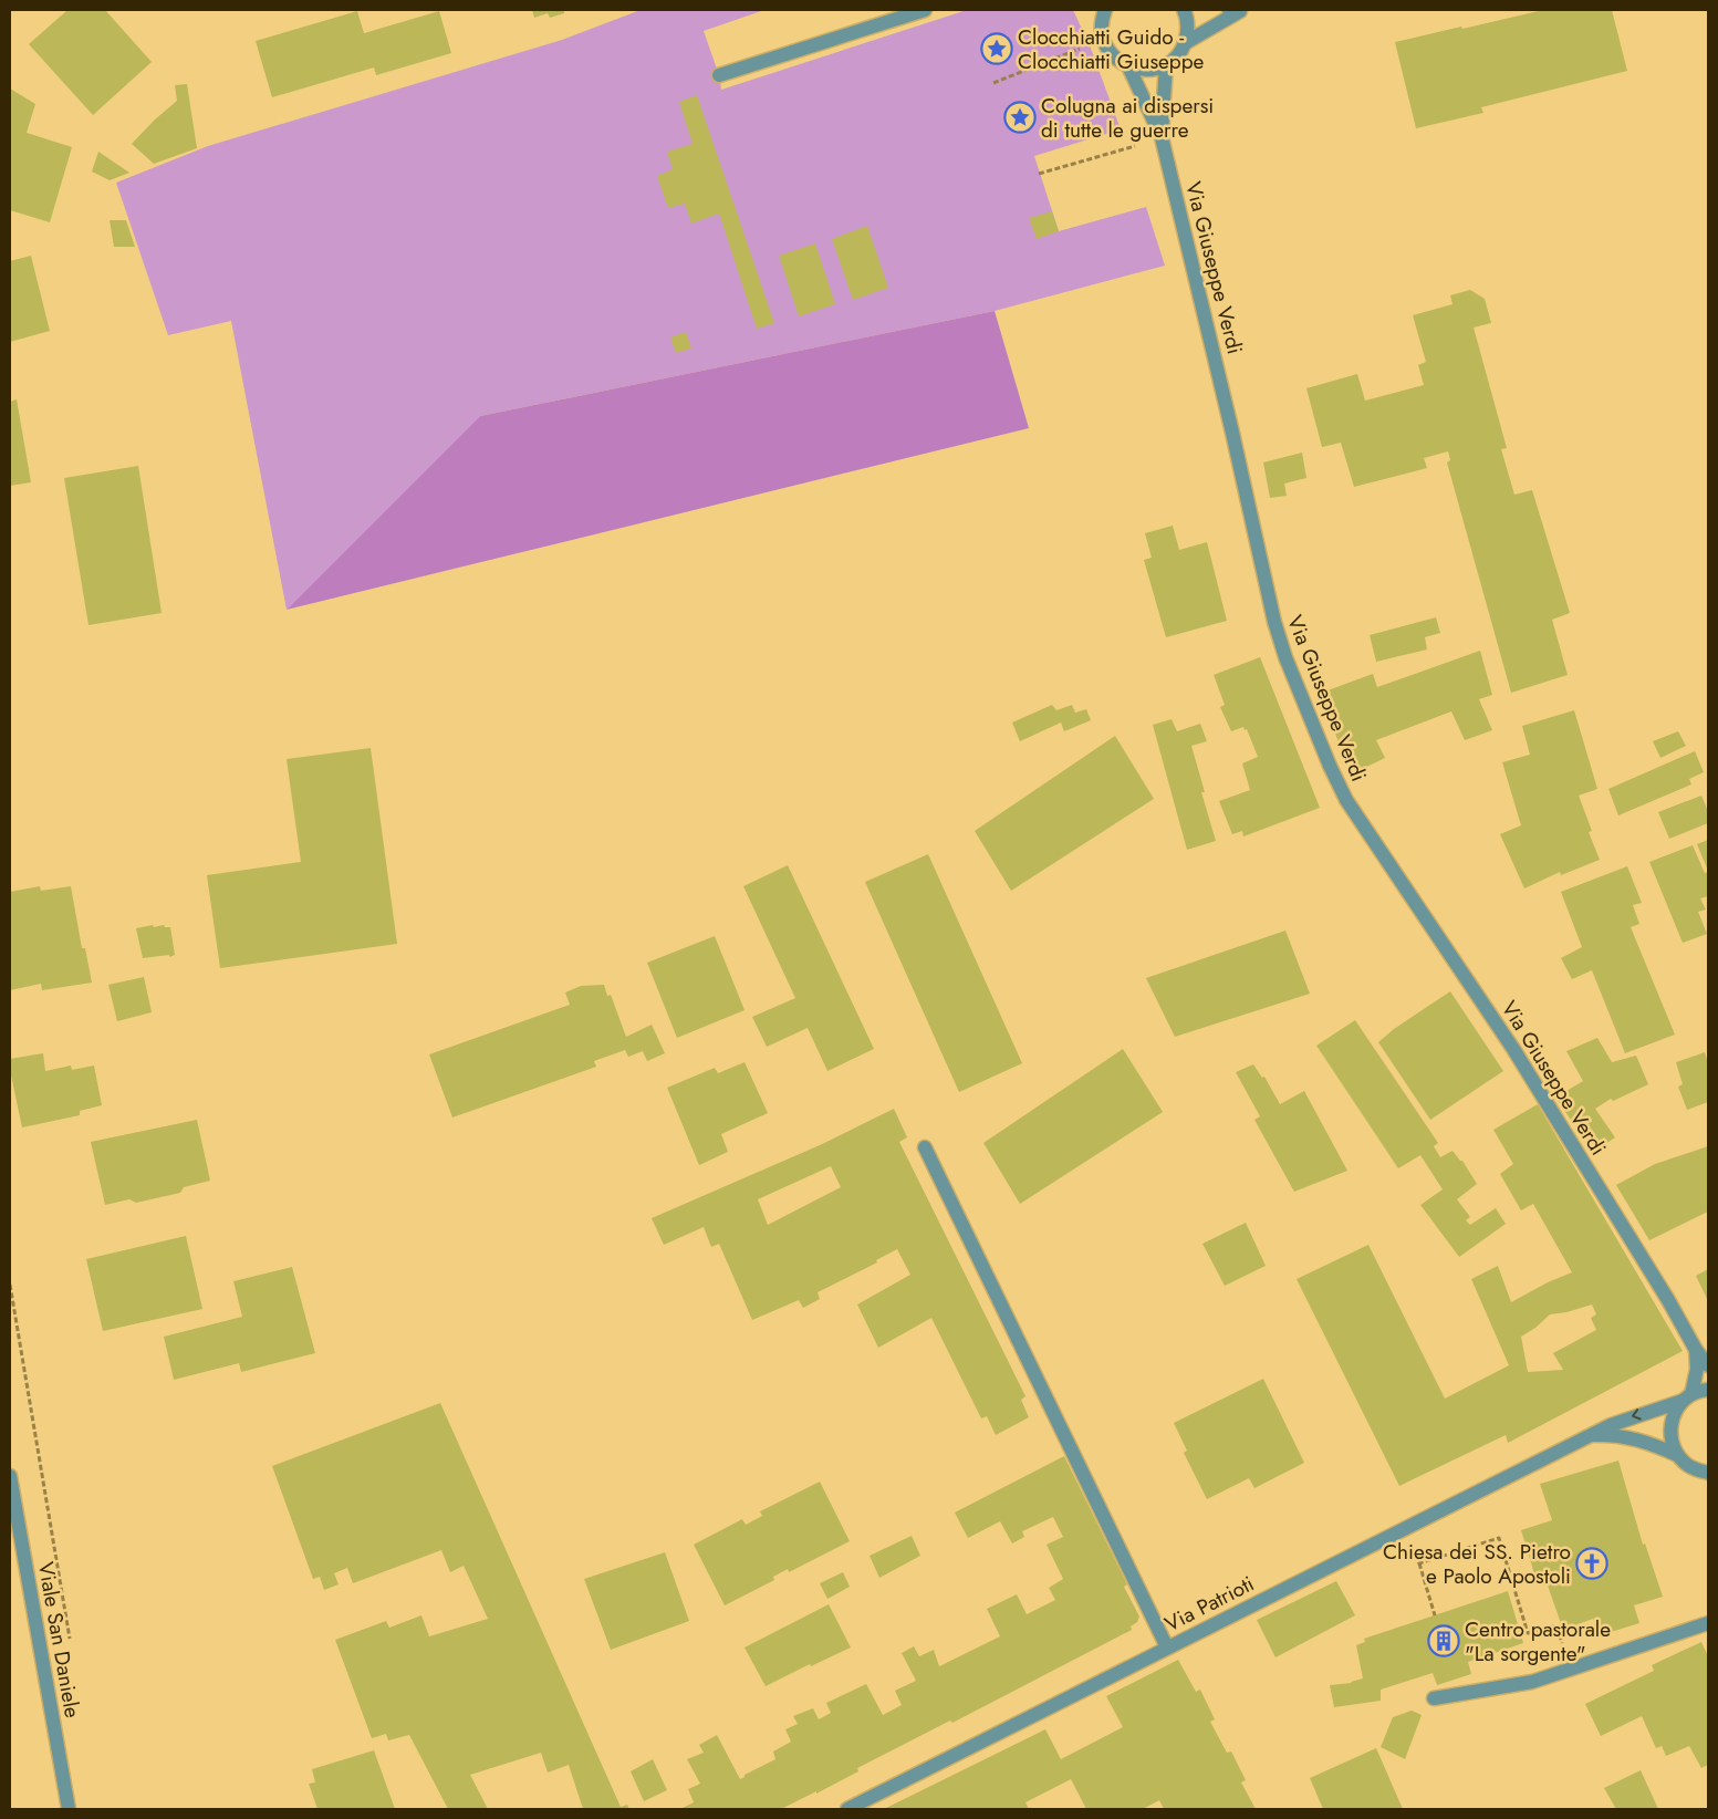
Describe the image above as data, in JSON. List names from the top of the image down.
{
  "streets": {
    "street": ["Via Giuseppe Verdi", "Via Patrioti", "Viale San Daniele"]
  },
  "crossings": [
    ["Via Giuseppe Verdi", "Via Patrioti"]
  ],
  "places": {
    "place": ["Clocchiatti Guido - Clocchiatti Giuseppe", "Colugna ai dispersi di tutte le guerre"],
    "church": ["Chiesa dei SS. Pietro e Paolo Apostoli"],
    "building": ["Centro pastorale \"La sorgente\""]
  }
}
